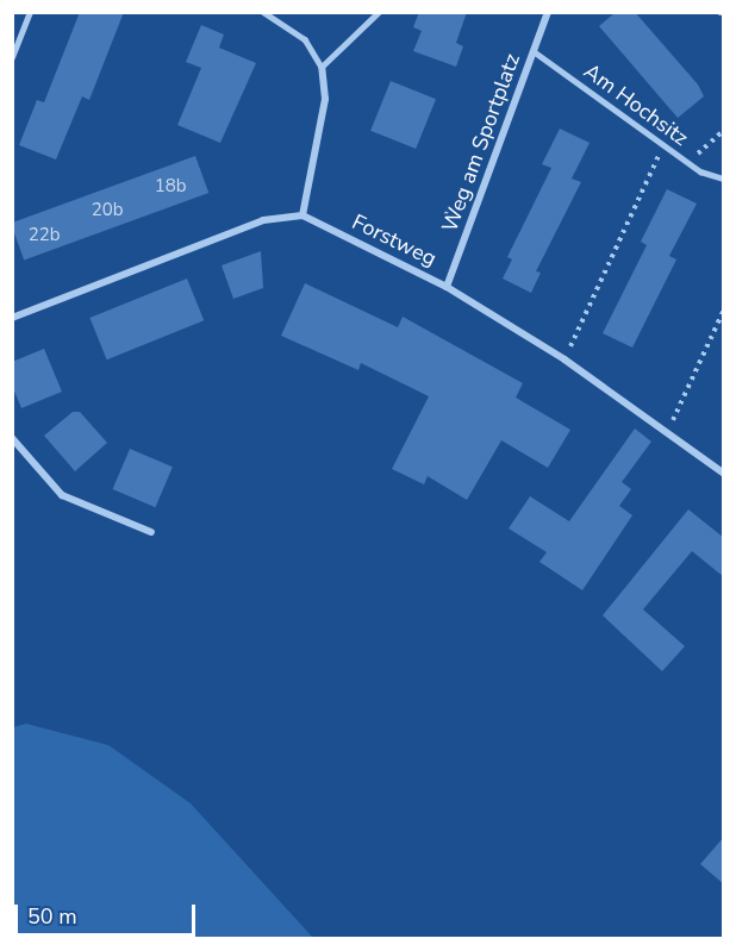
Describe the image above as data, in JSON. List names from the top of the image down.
{
  "streets": {
    "street": ["Weg am Sportplatz", "Forstweg"],
    "lane": ["Am Hochsitz"]
  },
  "crossings": [
    ["Am Hochsitz", "Weg am Sportplatz"],
    ["Weg am Sportplatz", "Forstweg"]
  ],
  "house_numbers": ["18b", "20b", "22b"],
  "scale_bar": "50 m"
}
